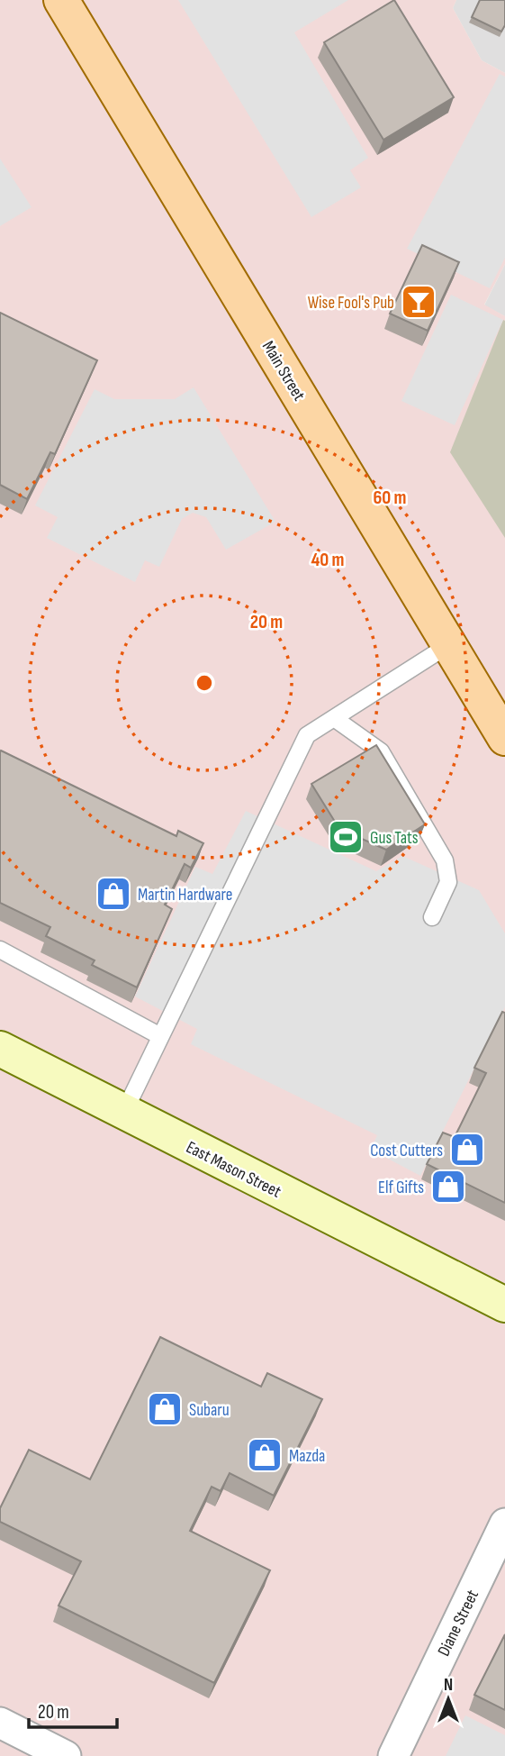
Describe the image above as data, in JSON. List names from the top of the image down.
{
  "streets": {
    "main road": ["Main Street", "East Mason Street"],
    "street": ["Diane Street"]
  },
  "places": {
    "bar": ["Wise Fool's Pub"],
    "sports": ["Gus Tats"],
    "shop": [
      "Martin Hardware",
      "Cost Cutters",
      "Elf Gifts",
      "Subaru",
      "Mazda"
    ]
  },
  "scale_bar": "20 m",
  "north": "top",
  "rings": ["60 m", "40 m", "20 m"]
}
